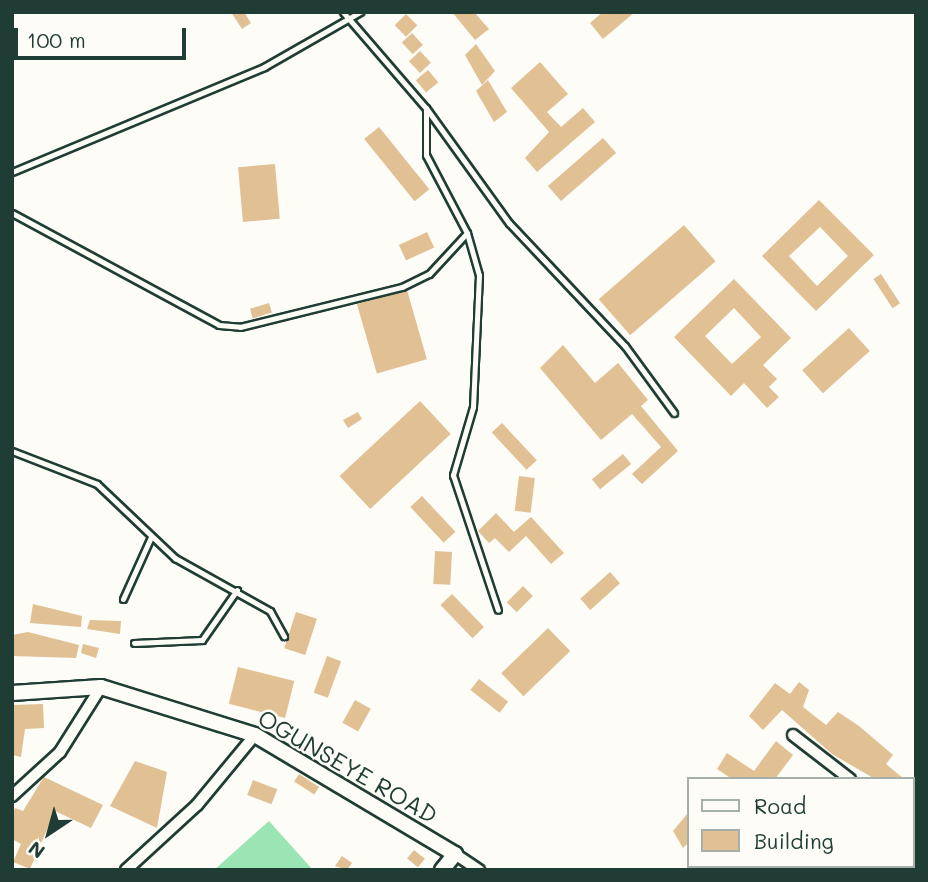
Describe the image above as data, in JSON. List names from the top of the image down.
{
  "streets": {
    "street": ["OGUNSEYE ROAD"]
  },
  "legend": ["Road", "Building"],
  "scale_bar": "100 m",
  "north": "bottom left"
}
